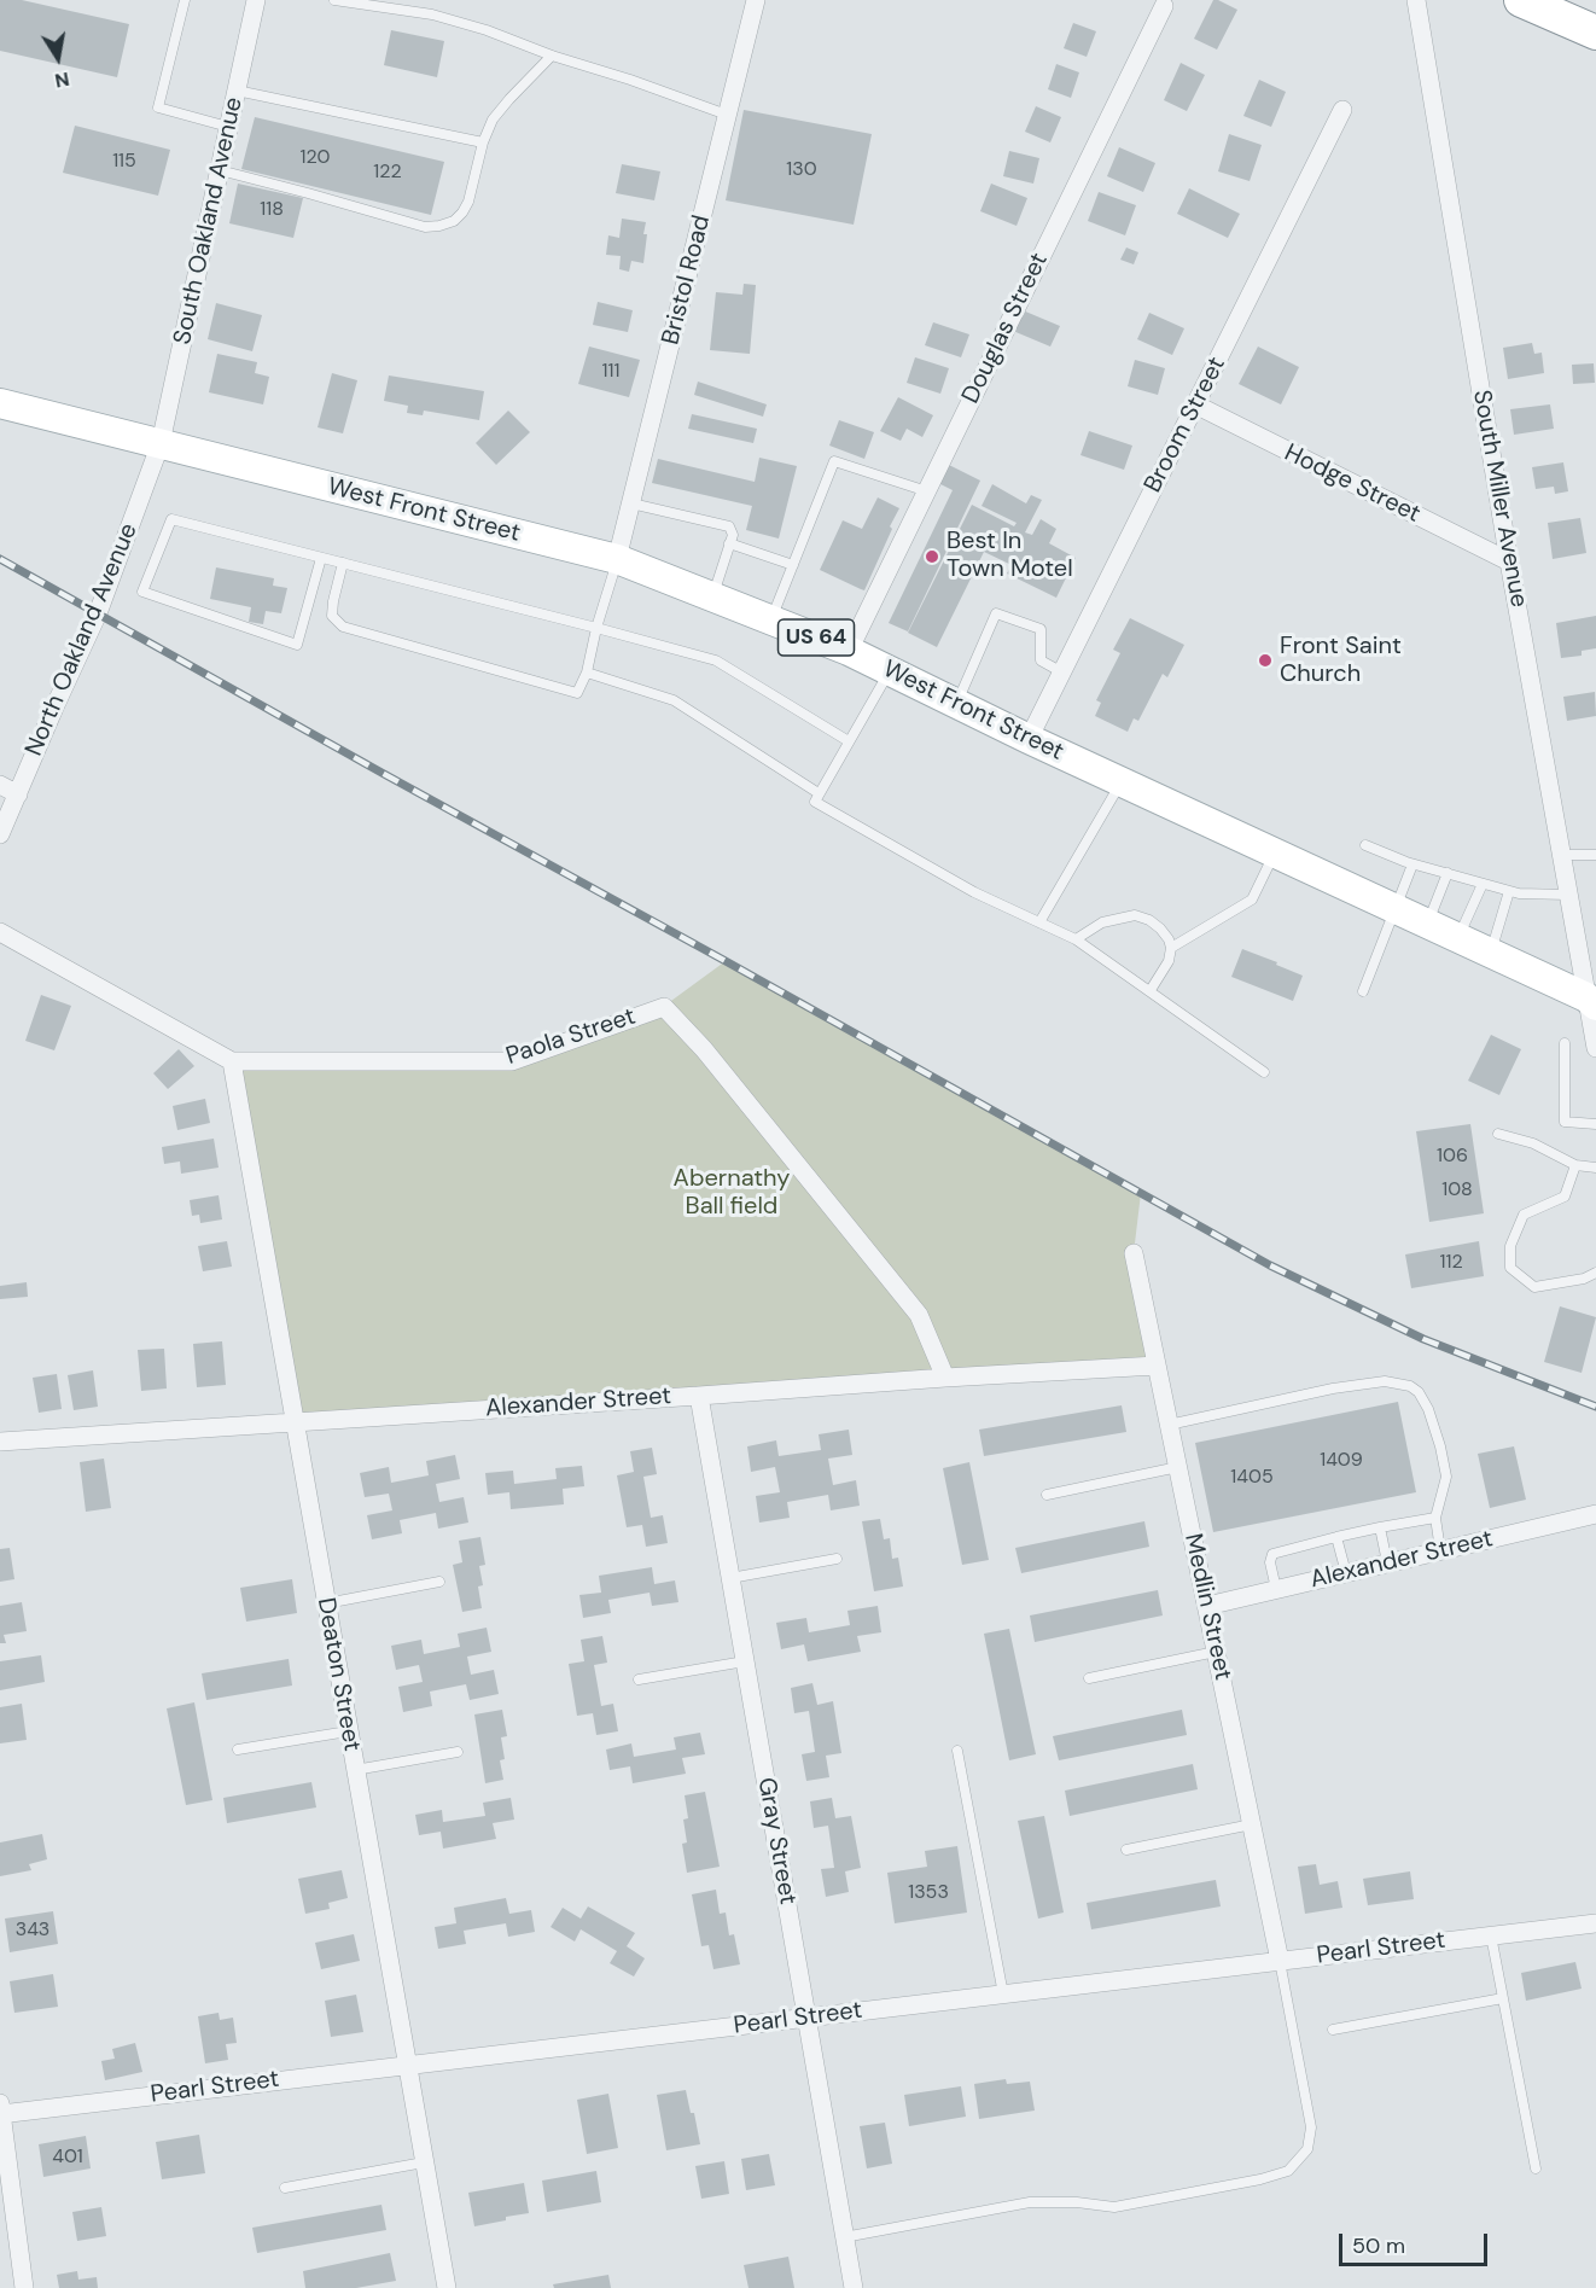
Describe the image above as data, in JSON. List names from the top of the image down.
{
  "streets": {
    "main road": ["West Front Street", "US 64"],
    "street": [
      "South Oakland Avenue",
      "Bristol Road",
      "Douglas Street",
      "Broom Street",
      "Hodge Street",
      "South Miller Avenue",
      "North Oakland Avenue",
      "Paola Street",
      "Alexander Street",
      "Medlin Street",
      "Deaton Street",
      "Gray Street",
      "Pearl Street"
    ]
  },
  "crossings": [
    ["South Oakland Avenue", "West Front Street"],
    ["South Oakland Avenue", "North Oakland Avenue"],
    ["Bristol Road", "West Front Street"],
    ["Douglas Street", "West Front Street"],
    ["Broom Street", "Hodge Street"],
    ["Broom Street", "West Front Street"],
    ["Hodge Street", "South Miller Avenue"],
    ["South Miller Avenue", "West Front Street"],
    ["West Front Street", "North Oakland Avenue"],
    ["Paola Street", "Alexander Street"],
    ["Paola Street", "Deaton Street"],
    ["Alexander Street", "Medlin Street"],
    ["Alexander Street", "Deaton Street"],
    ["Alexander Street", "Gray Street"],
    ["Medlin Street", "Pearl Street"],
    ["Deaton Street", "Pearl Street"],
    ["Gray Street", "Pearl Street"]
  ],
  "parks": ["Abernathy Ball field"],
  "places": ["Best In Town Motel", "Front Saint Church"],
  "house_numbers": [
    "120",
    "115",
    "130",
    "122",
    "118",
    "111",
    "106",
    "108",
    "112",
    "1409",
    "1405",
    "1353",
    "343",
    "401"
  ],
  "scale_bar": "50 m",
  "north": "bottom"
}
